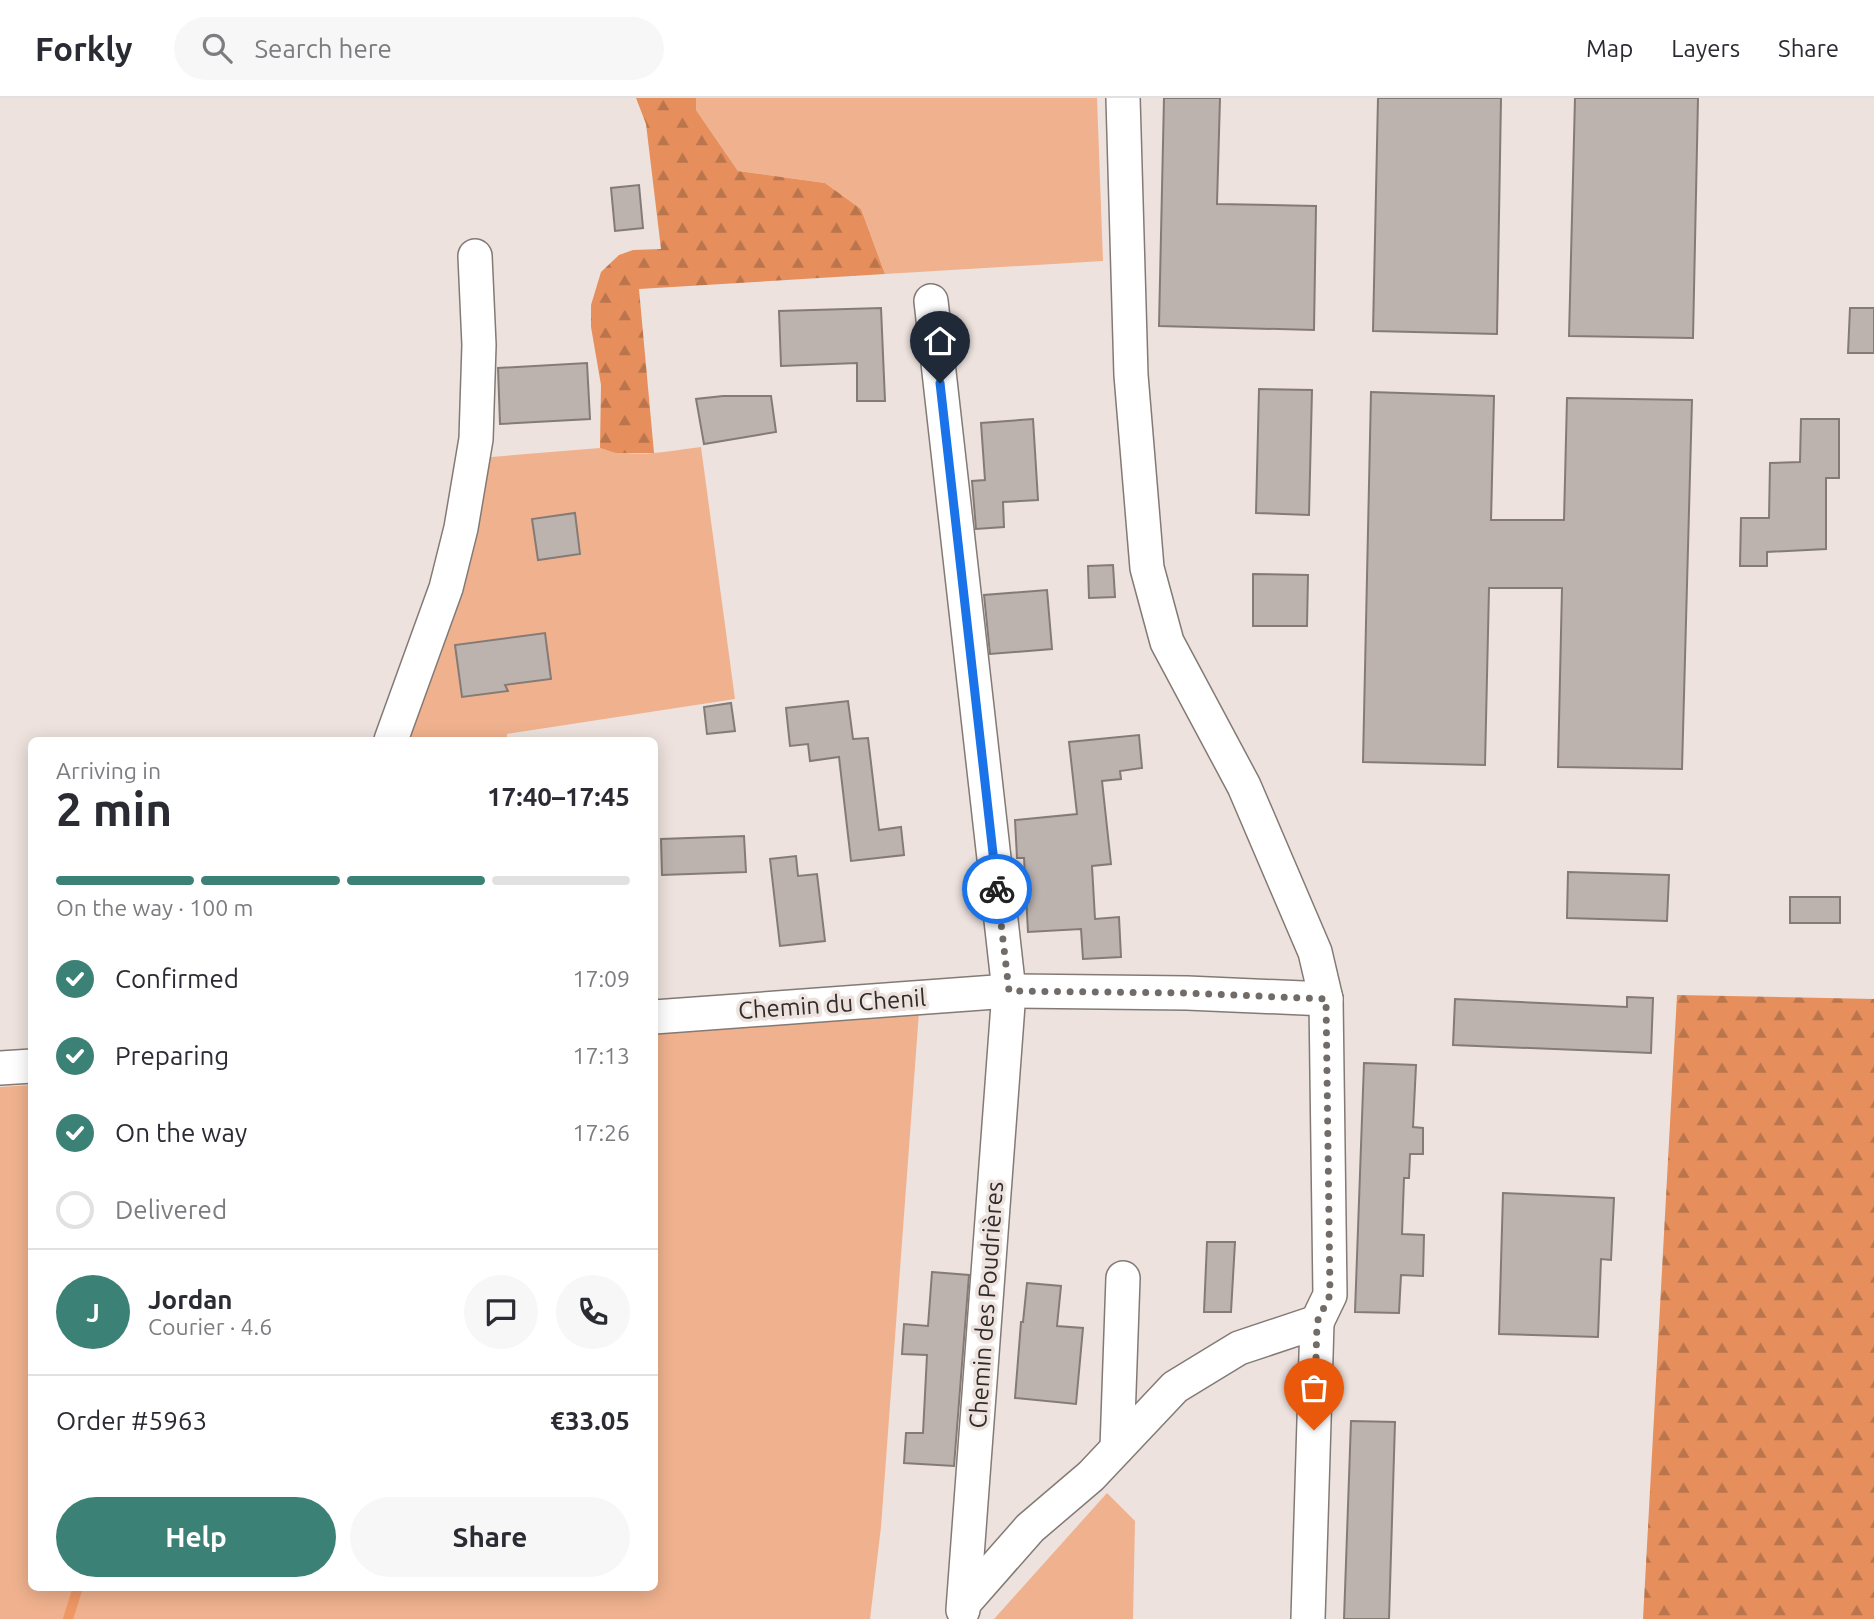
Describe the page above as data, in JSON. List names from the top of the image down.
{
  "streets": {
    "street": ["Chemin du Chenil", "Chemin des Poudrières"]
  },
  "crossings": [
    ["Chemin du Chenil", "Chemin des Poudrières"]
  ],
  "page": {
    "header": "Forkly",
    "search": "Search here",
    "nav": ["Map", "Layers", "Share"],
    "heading": ["2 min", "Arriving in", "17:40–17:45"],
    "panel": [
      "Jordan",
      "Courier · 4.6",
      "Order #5963",
      "€33.05"
    ],
    "bar": "On the way · 100 m",
    "list": [
      ["Confirmed", "17:09"],
      ["Preparing", "17:13"],
      ["On the way", "17:26"],
      "Delivered"
    ],
    "round": "J",
    "buttons": ["Help", "Share"]
  }
}
